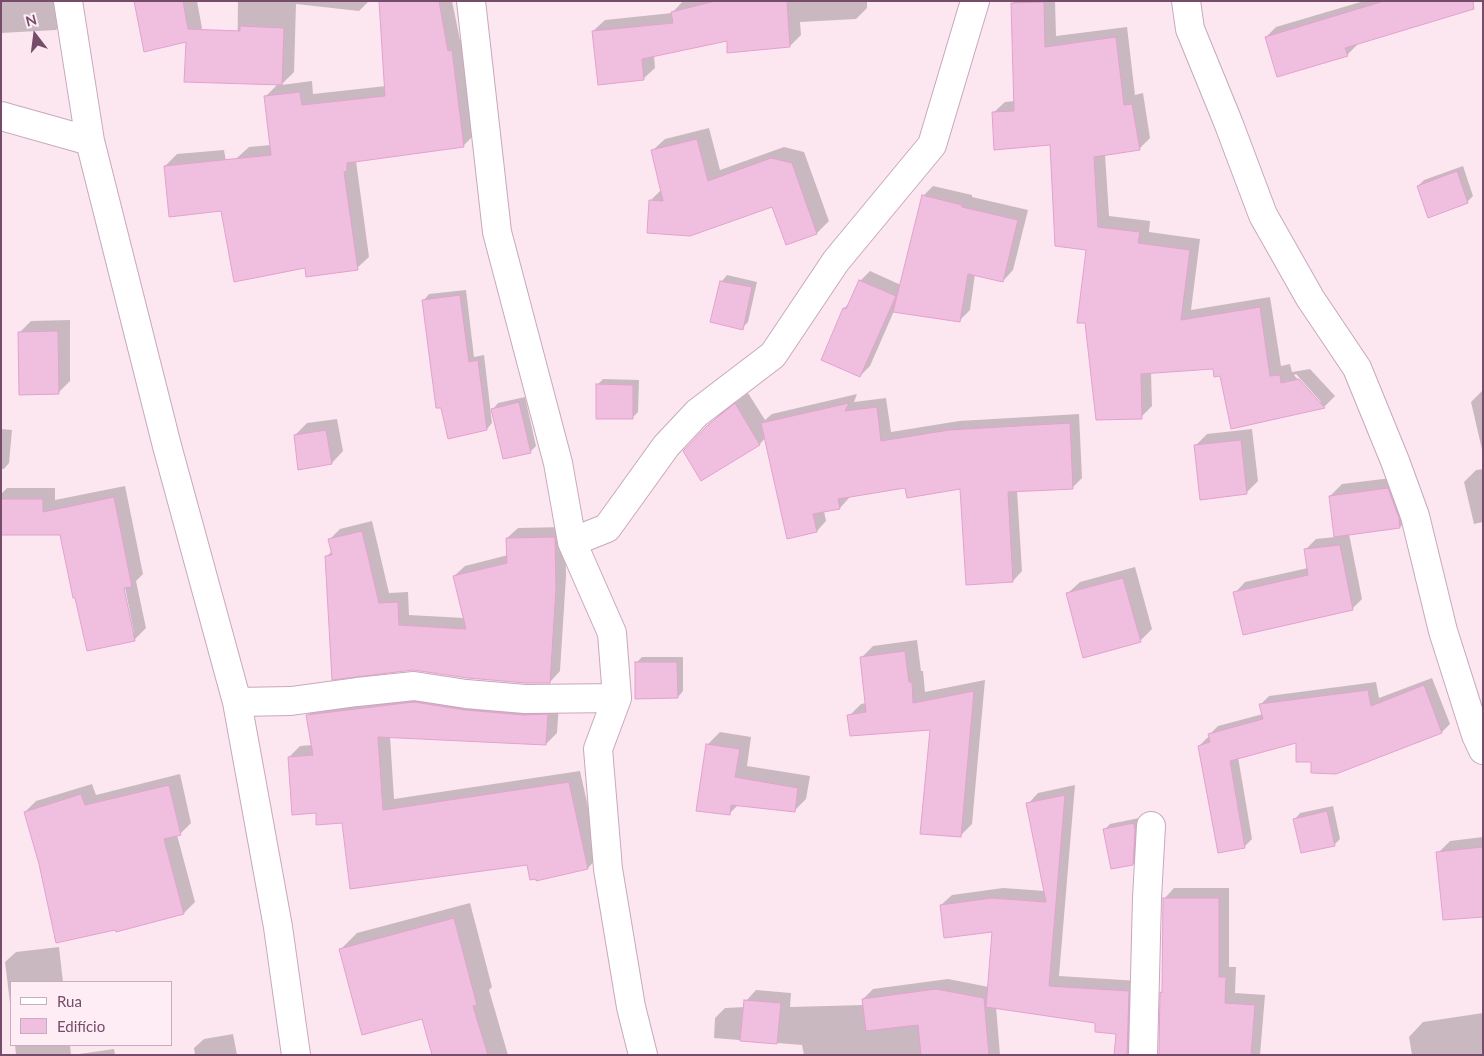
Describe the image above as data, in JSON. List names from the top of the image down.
{
  "legend": ["Rua", "Edifício"],
  "north": "top"
}
